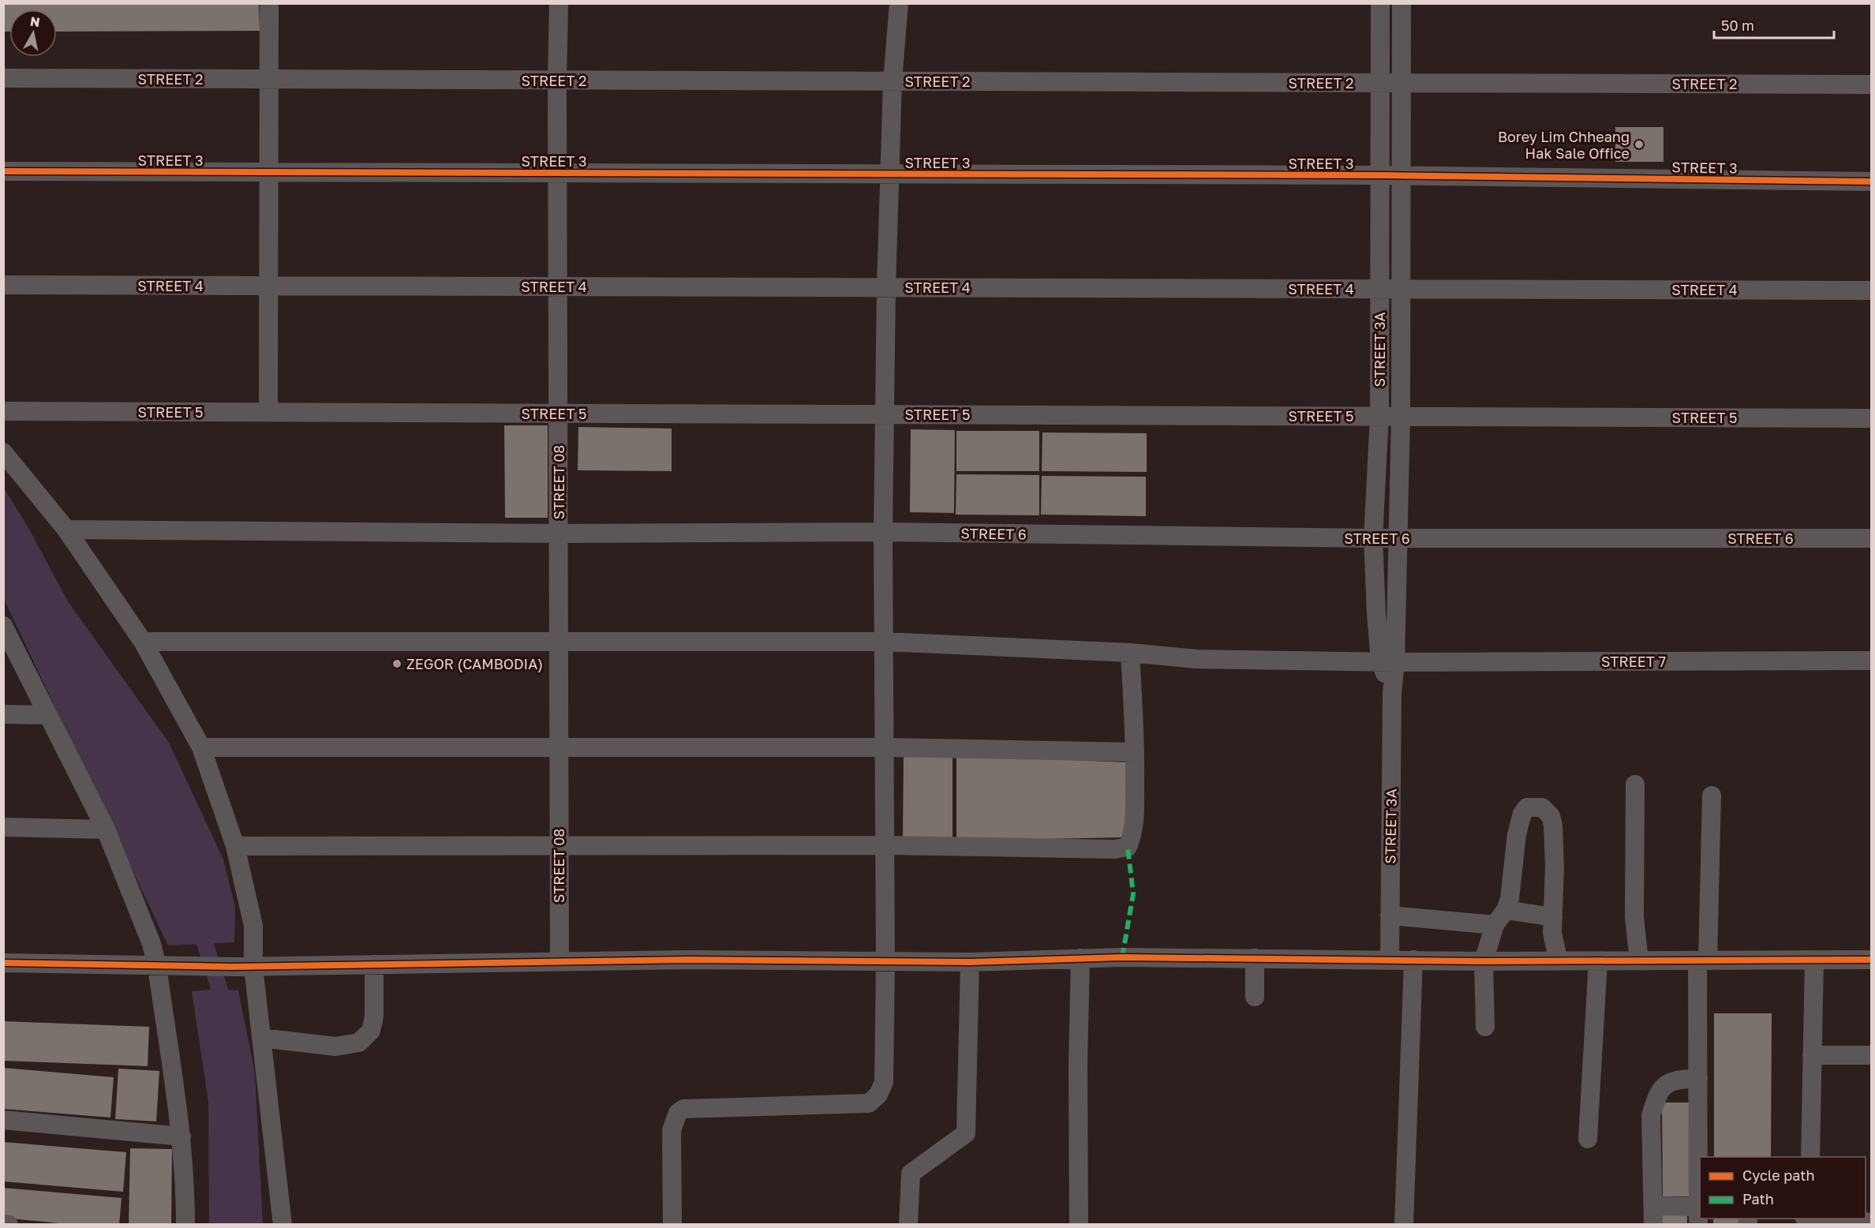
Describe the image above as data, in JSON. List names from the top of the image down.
{
  "streets": {
    "street": [
      "STREET 2",
      "STREET 3",
      "STREET 4",
      "STREET 3A",
      "STREET 5",
      "STREET 08",
      "STREET 6",
      "STREET 7"
    ]
  },
  "crossings": [
    ["STREET 2", "STREET 3A"],
    ["STREET 2", "STREET 08"],
    ["STREET 3", "STREET 3A"],
    ["STREET 3", "STREET 08"],
    ["STREET 4", "STREET 3A"],
    ["STREET 4", "STREET 08"],
    ["STREET 3A", "STREET 5"],
    ["STREET 3A", "STREET 6"],
    ["STREET 3A", "STREET 7"],
    ["STREET 5", "STREET 08"],
    ["STREET 08", "STREET 6"],
    ["STREET 08", "STREET 7"]
  ],
  "places": ["Borey Lim Chheang Hak Sale Office", "ZEGOR (CAMBODIA)"],
  "legend": ["Cycle path", "Path"],
  "scale_bar": "50 m",
  "north": "top"
}
